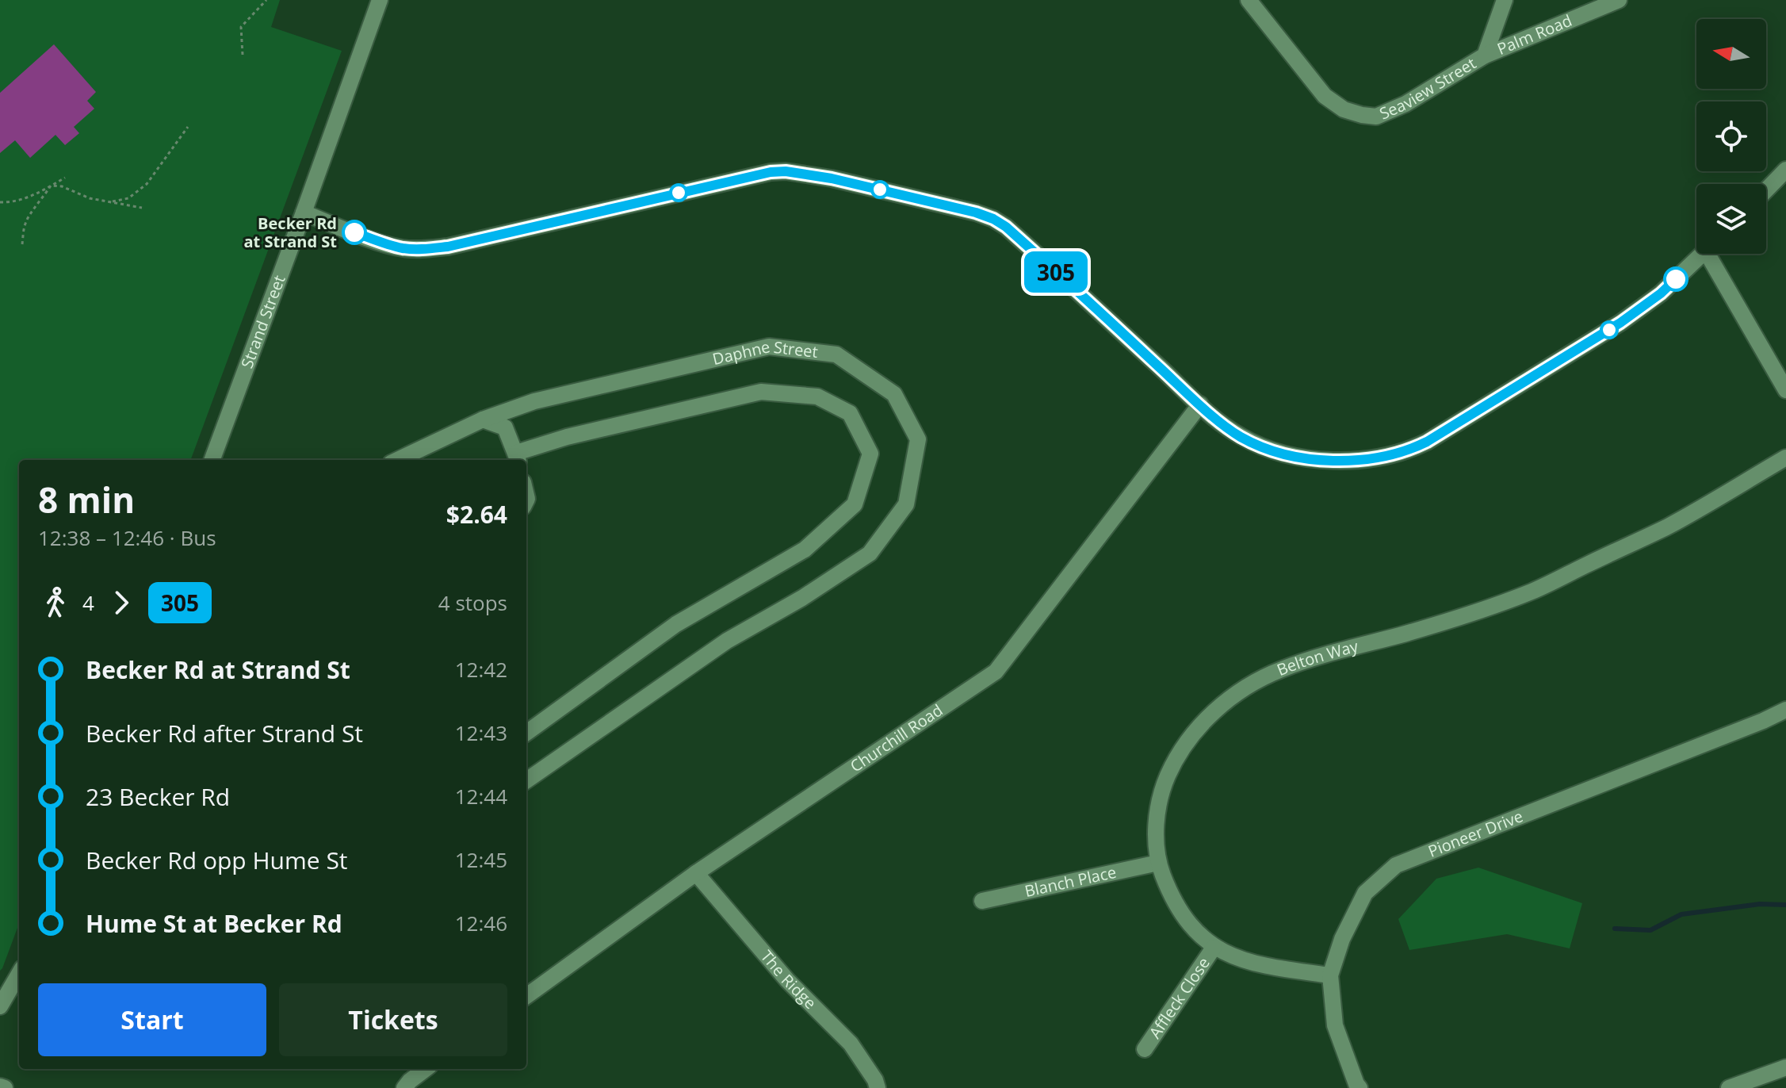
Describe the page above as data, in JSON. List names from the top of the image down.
{
  "streets": {
    "street": [
      "Palm Road",
      "Seaview Street",
      "Strand Street",
      "Daphne Street",
      "Belton Way",
      "Churchill Road",
      "Pioneer Drive",
      "Blanch Place",
      "The Ridge",
      "Affleck Close"
    ]
  },
  "crossings": [
    ["Palm Road", "Seaview Street"],
    ["Belton Way", "Pioneer Drive"],
    ["Belton Way", "Blanch Place"],
    ["Belton Way", "Affleck Close"],
    ["Churchill Road", "The Ridge"]
  ],
  "places": ["Becker Rd at Strand St"],
  "lines": ["bus line 305"],
  "north": "left",
  "page": {
    "on_map": "305",
    "heading": ["8 min", "12:38 – 12:46 · Bus", "$2.64"],
    "legs": ["4", "305", "4 stops"],
    "list": [
      {
        "name": "Becker Rd at Strand St",
        "value": "12:42"
      },
      {
        "name": "Becker Rd after Strand St",
        "value": "12:43"
      },
      {
        "name": "23 Becker Rd",
        "value": "12:44"
      },
      {
        "name": "Becker Rd opp Hume St",
        "value": "12:45"
      },
      {
        "name": "Hume St at Becker Rd",
        "value": "12:46"
      }
    ],
    "buttons": ["Start", "Tickets"]
  }
}
